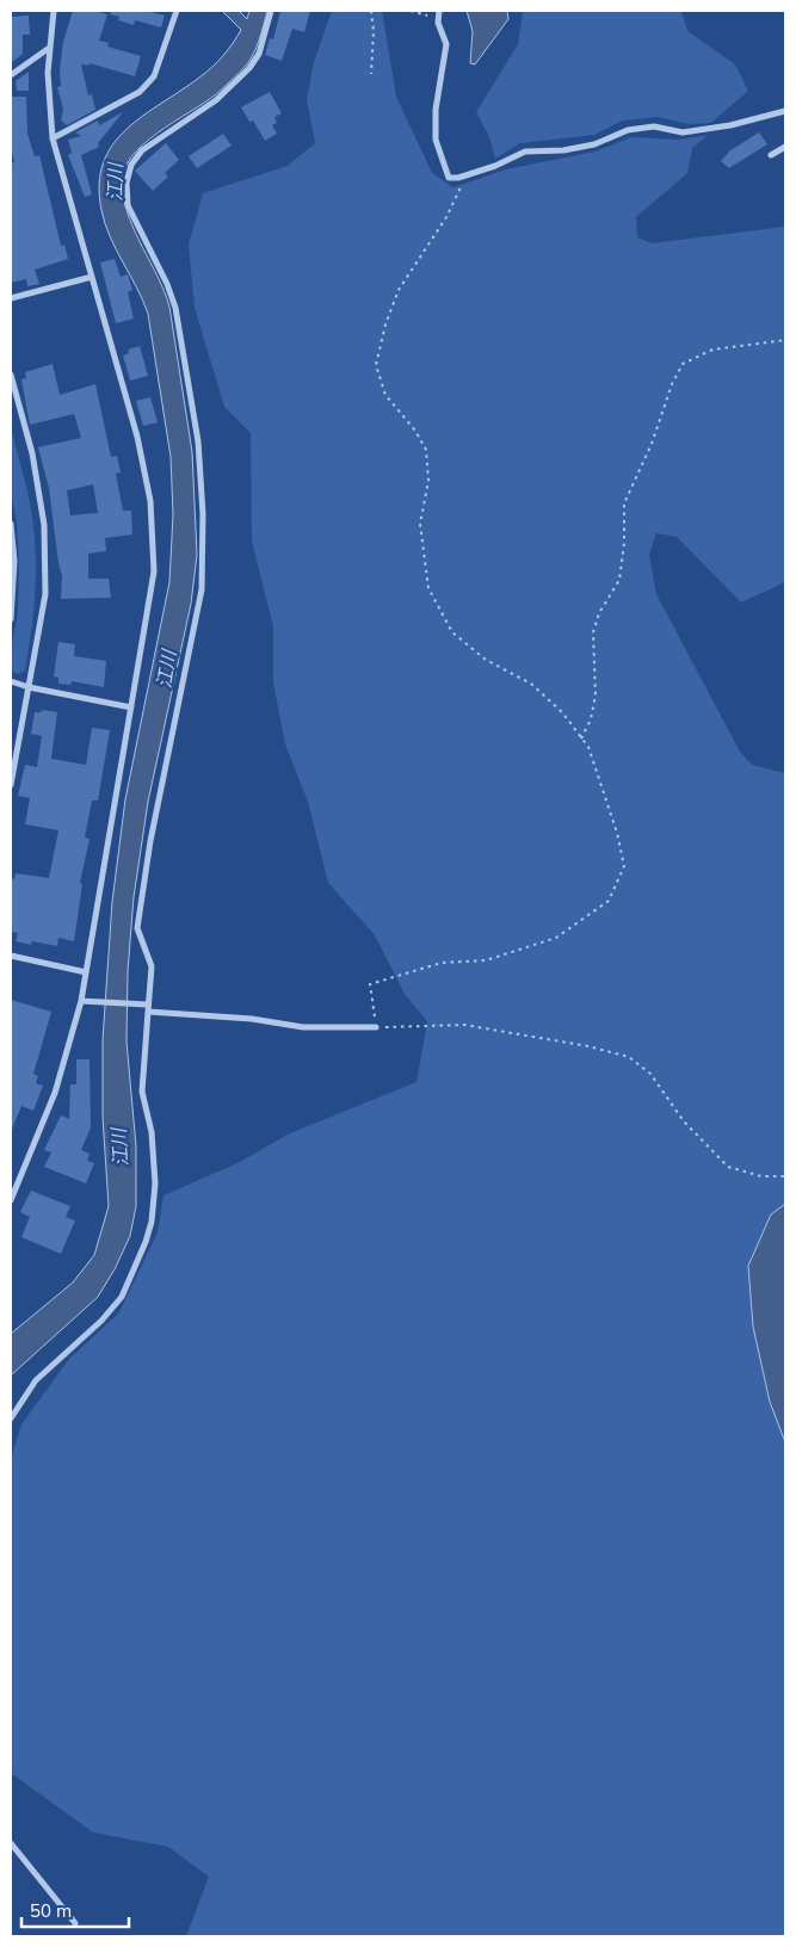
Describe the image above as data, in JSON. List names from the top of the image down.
{
  "water": ["江川"],
  "scale_bar": "50 m"
}
